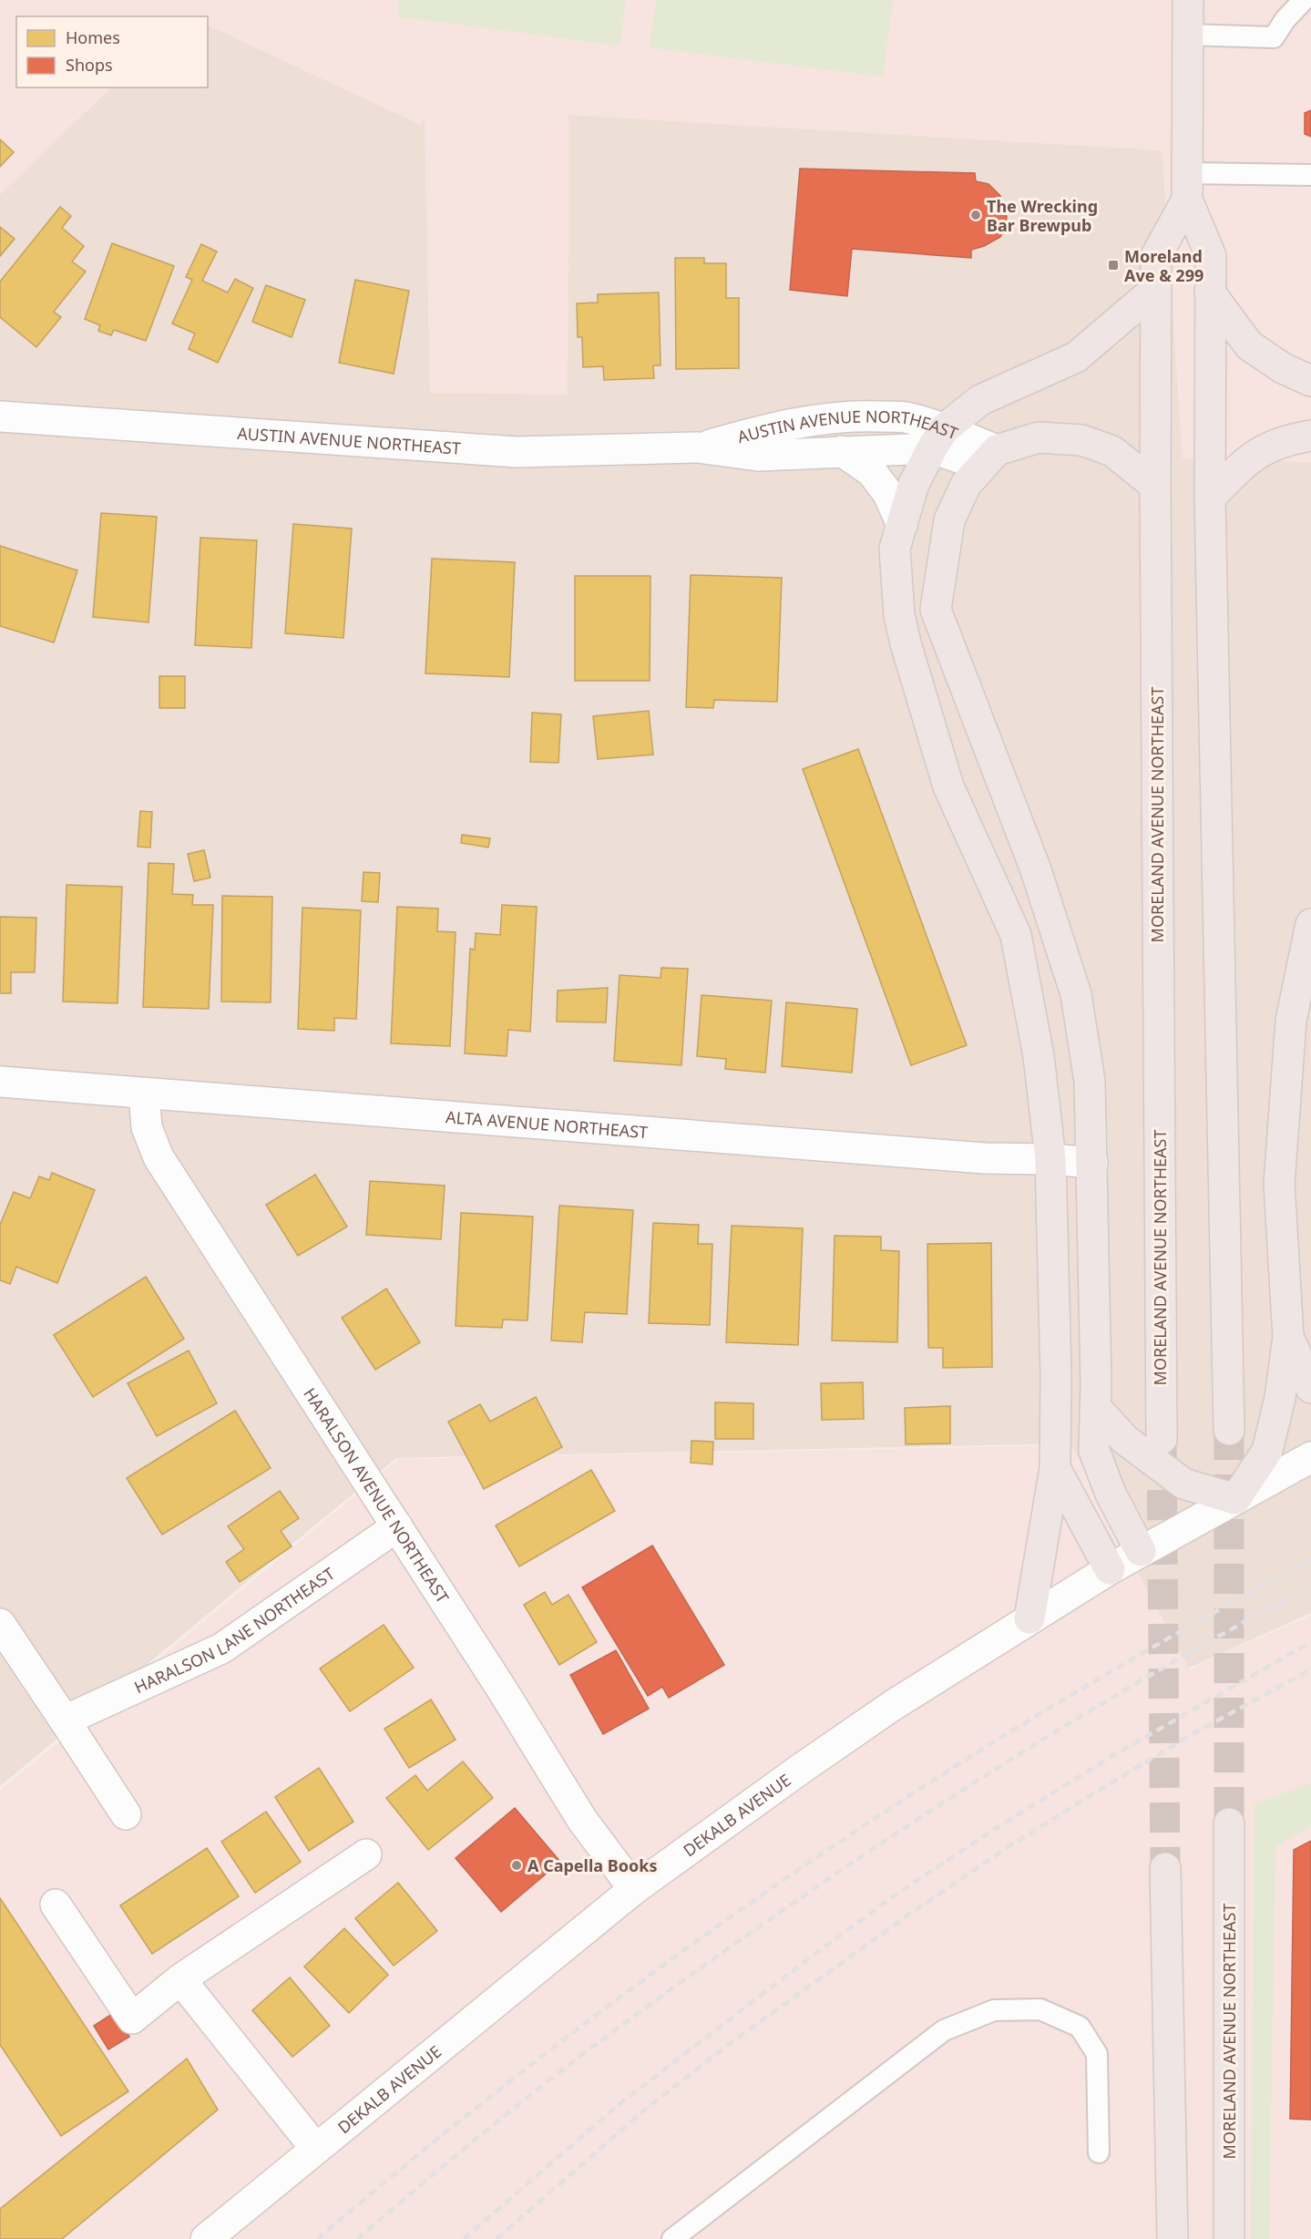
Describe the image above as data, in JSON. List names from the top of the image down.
{
  "streets": {
    "highway": ["MORELAND AVENUE NORTHEAST"],
    "street": [
      "AUSTIN AVENUE NORTHEAST",
      "ALTA AVENUE NORTHEAST",
      "HARALSON AVENUE NORTHEAST",
      "HARALSON LANE NORTHEAST",
      "DEKALB AVENUE"
    ]
  },
  "crossings": [
    ["ALTA AVENUE NORTHEAST", "HARALSON AVENUE NORTHEAST"],
    ["HARALSON AVENUE NORTHEAST", "HARALSON LANE NORTHEAST"],
    ["HARALSON AVENUE NORTHEAST", "DEKALB AVENUE"]
  ],
  "places": {
    "other": ["The Wrecking Bar Brewpub", "A Capella Books"],
    "transit": ["Moreland Ave & 299"]
  },
  "legend": ["Homes", "Shops"]
}
